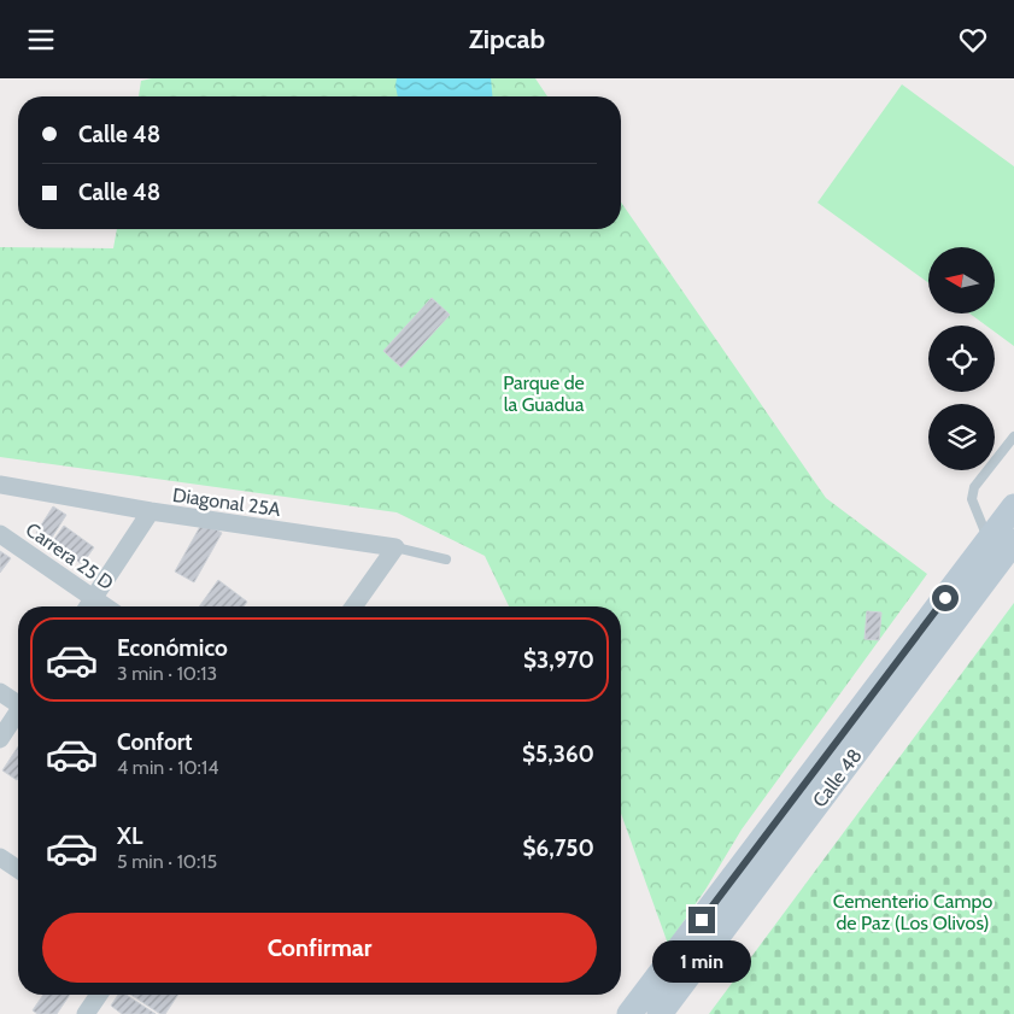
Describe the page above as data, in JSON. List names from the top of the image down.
{
  "streets": {
    "main road": ["Calle 48"],
    "street": ["Diagonal 25A", "Carrera 25 D"]
  },
  "parks": ["Parque de la Guadua", "Cementerio Campo de Paz (Los Olivos)"],
  "north": "left",
  "page": {
    "header": "Zipcab",
    "banner": ["Calle 48", "Calle 48"],
    "list": [
      {
        "name": "Económico",
        "note": "3 min · 10:13",
        "value": "$3,970"
      },
      {
        "name": "Confort",
        "note": "4 min · 10:14",
        "value": "$5,360"
      },
      {
        "name": "XL",
        "note": "5 min · 10:15",
        "value": "$6,750"
      }
    ],
    "buttons": "Confirmar",
    "bubble": "1 min"
  }
}
